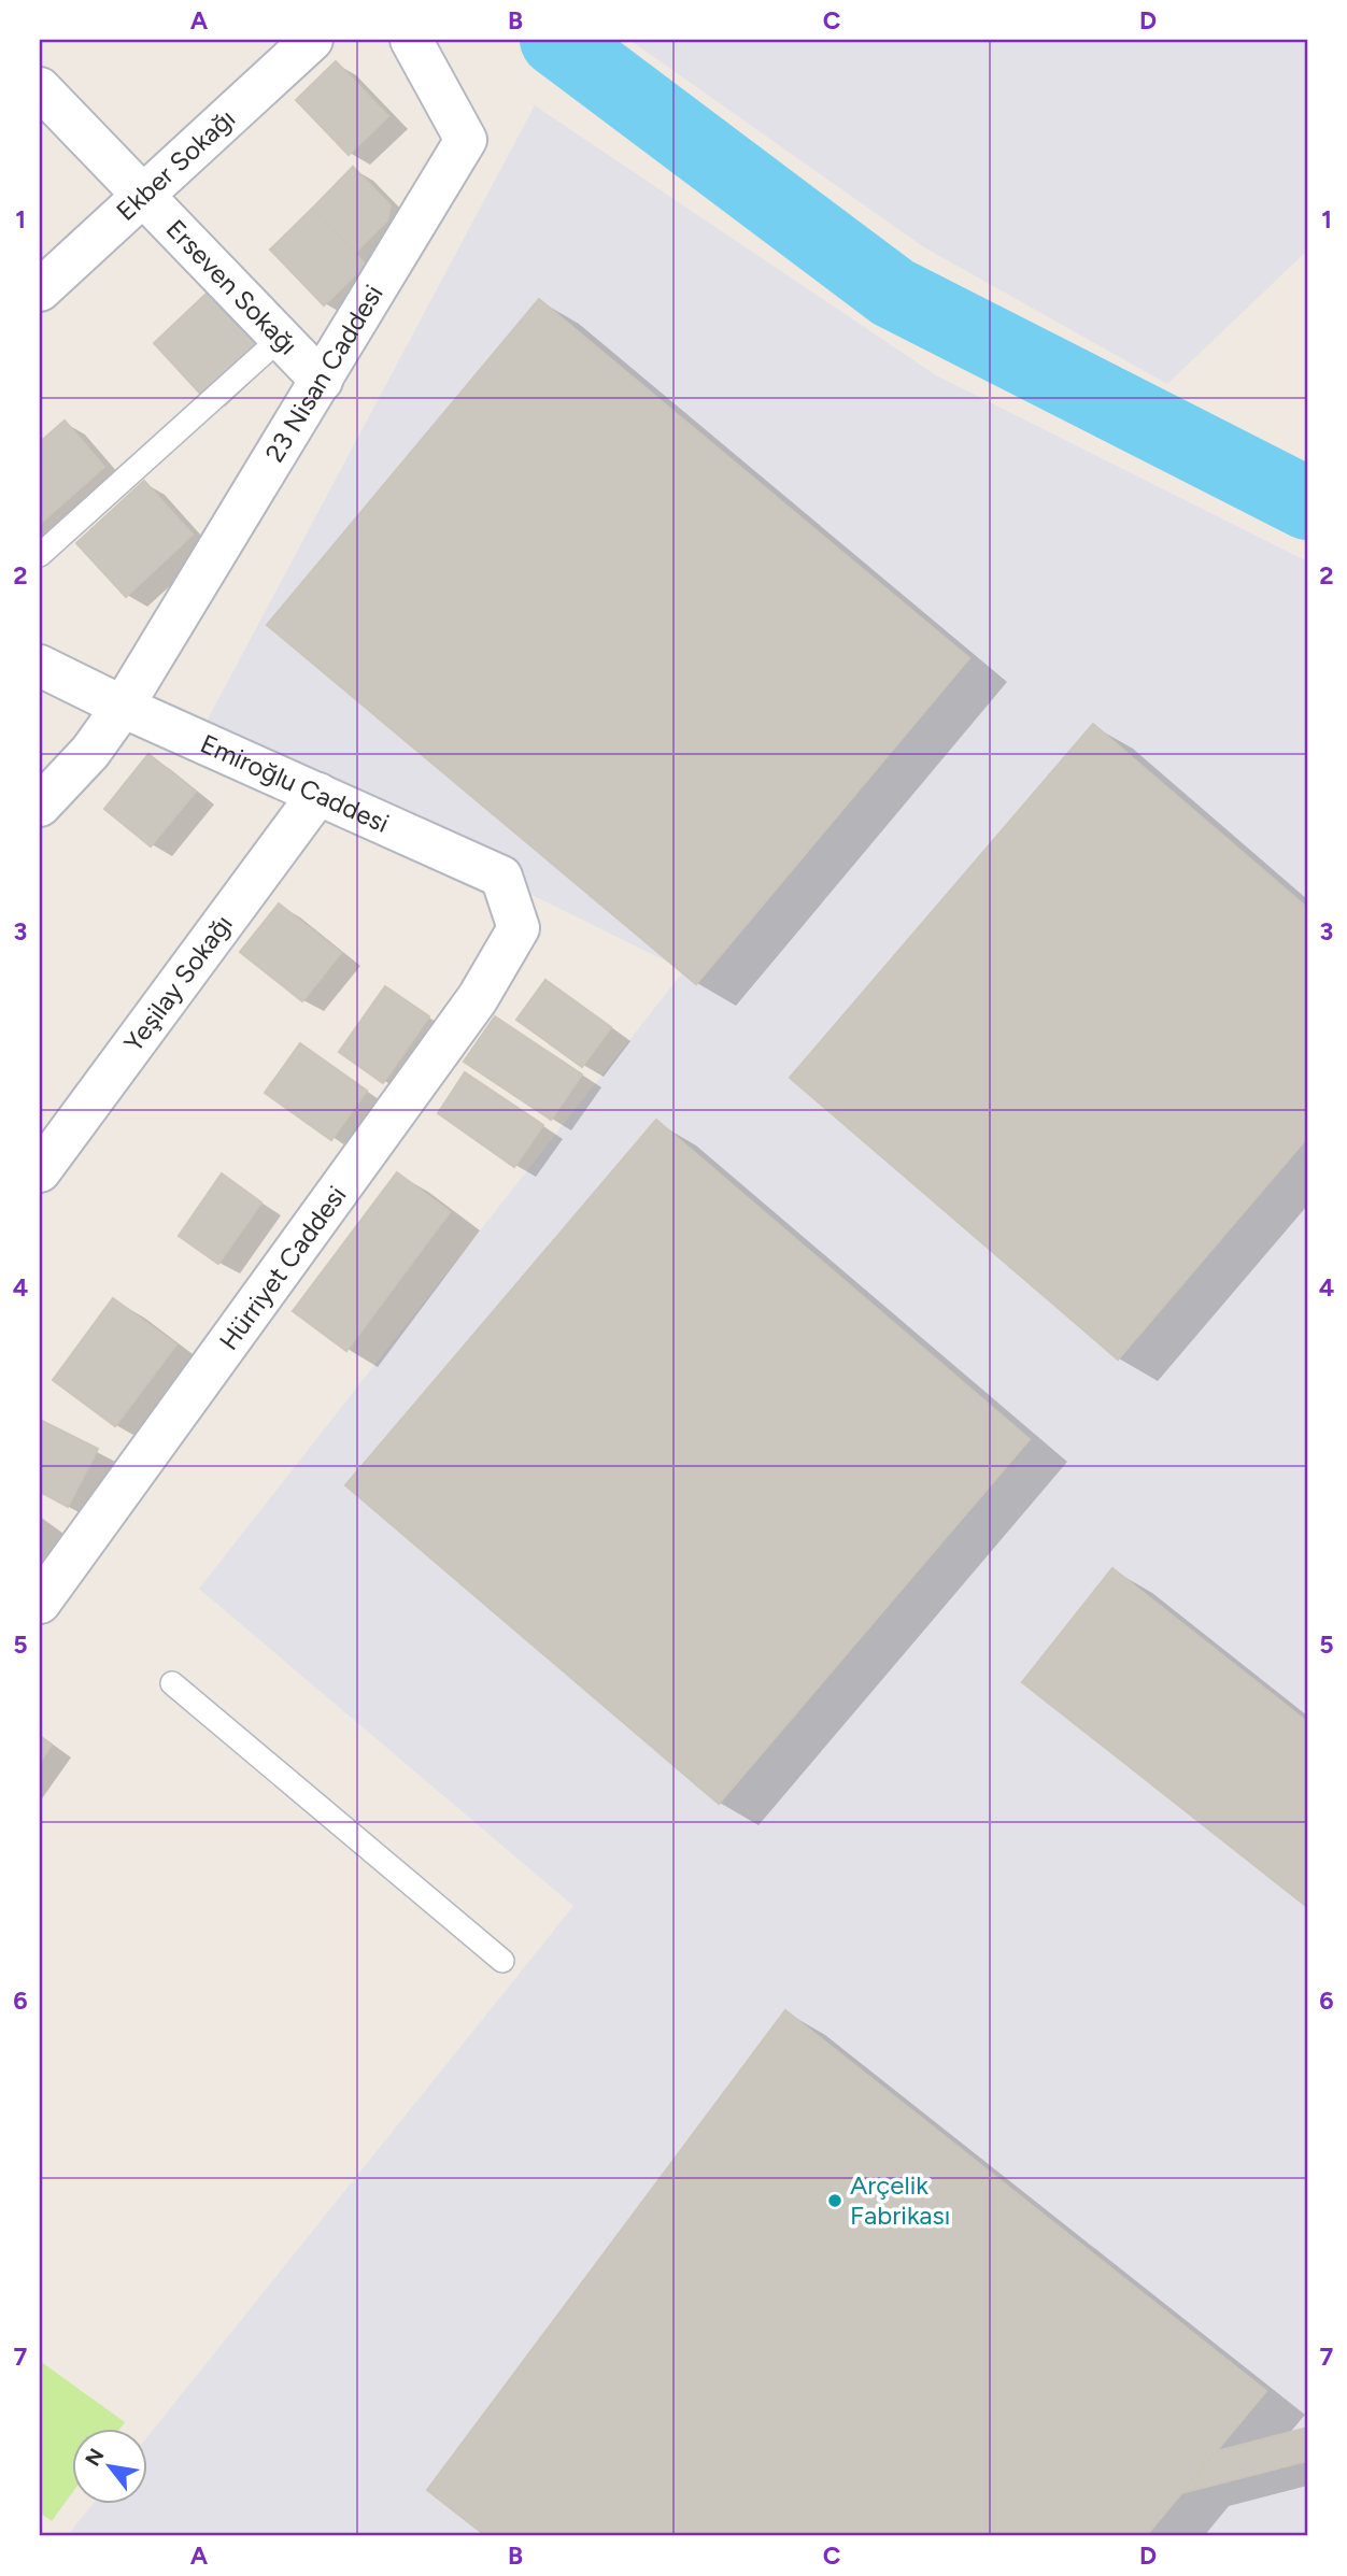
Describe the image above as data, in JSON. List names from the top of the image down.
{
  "streets": {
    "street": [
      "Ekber Sokağı",
      "Erseven Sokağı",
      "23 Nisan Caddesi",
      "Emiroğlu Caddesi",
      "Yeşilay Sokağı",
      "Hürriyet Caddesi"
    ]
  },
  "crossings": [
    ["Ekber Sokağı", "Erseven Sokağı"],
    ["Erseven Sokağı", "23 Nisan Caddesi"],
    ["23 Nisan Caddesi", "Emiroğlu Caddesi"],
    ["Emiroğlu Caddesi", "Yeşilay Sokağı"],
    ["Emiroğlu Caddesi", "Hürriyet Caddesi"]
  ],
  "places": ["Arçelik Fabrikası"],
  "north": "top left",
  "grid": {
    "columns": [
      "A",
      "B",
      "C",
      "D"
    ],
    "rows": [
      "1",
      "2",
      "3",
      "4",
      "5",
      "6",
      "7"
    ]
  }
}
